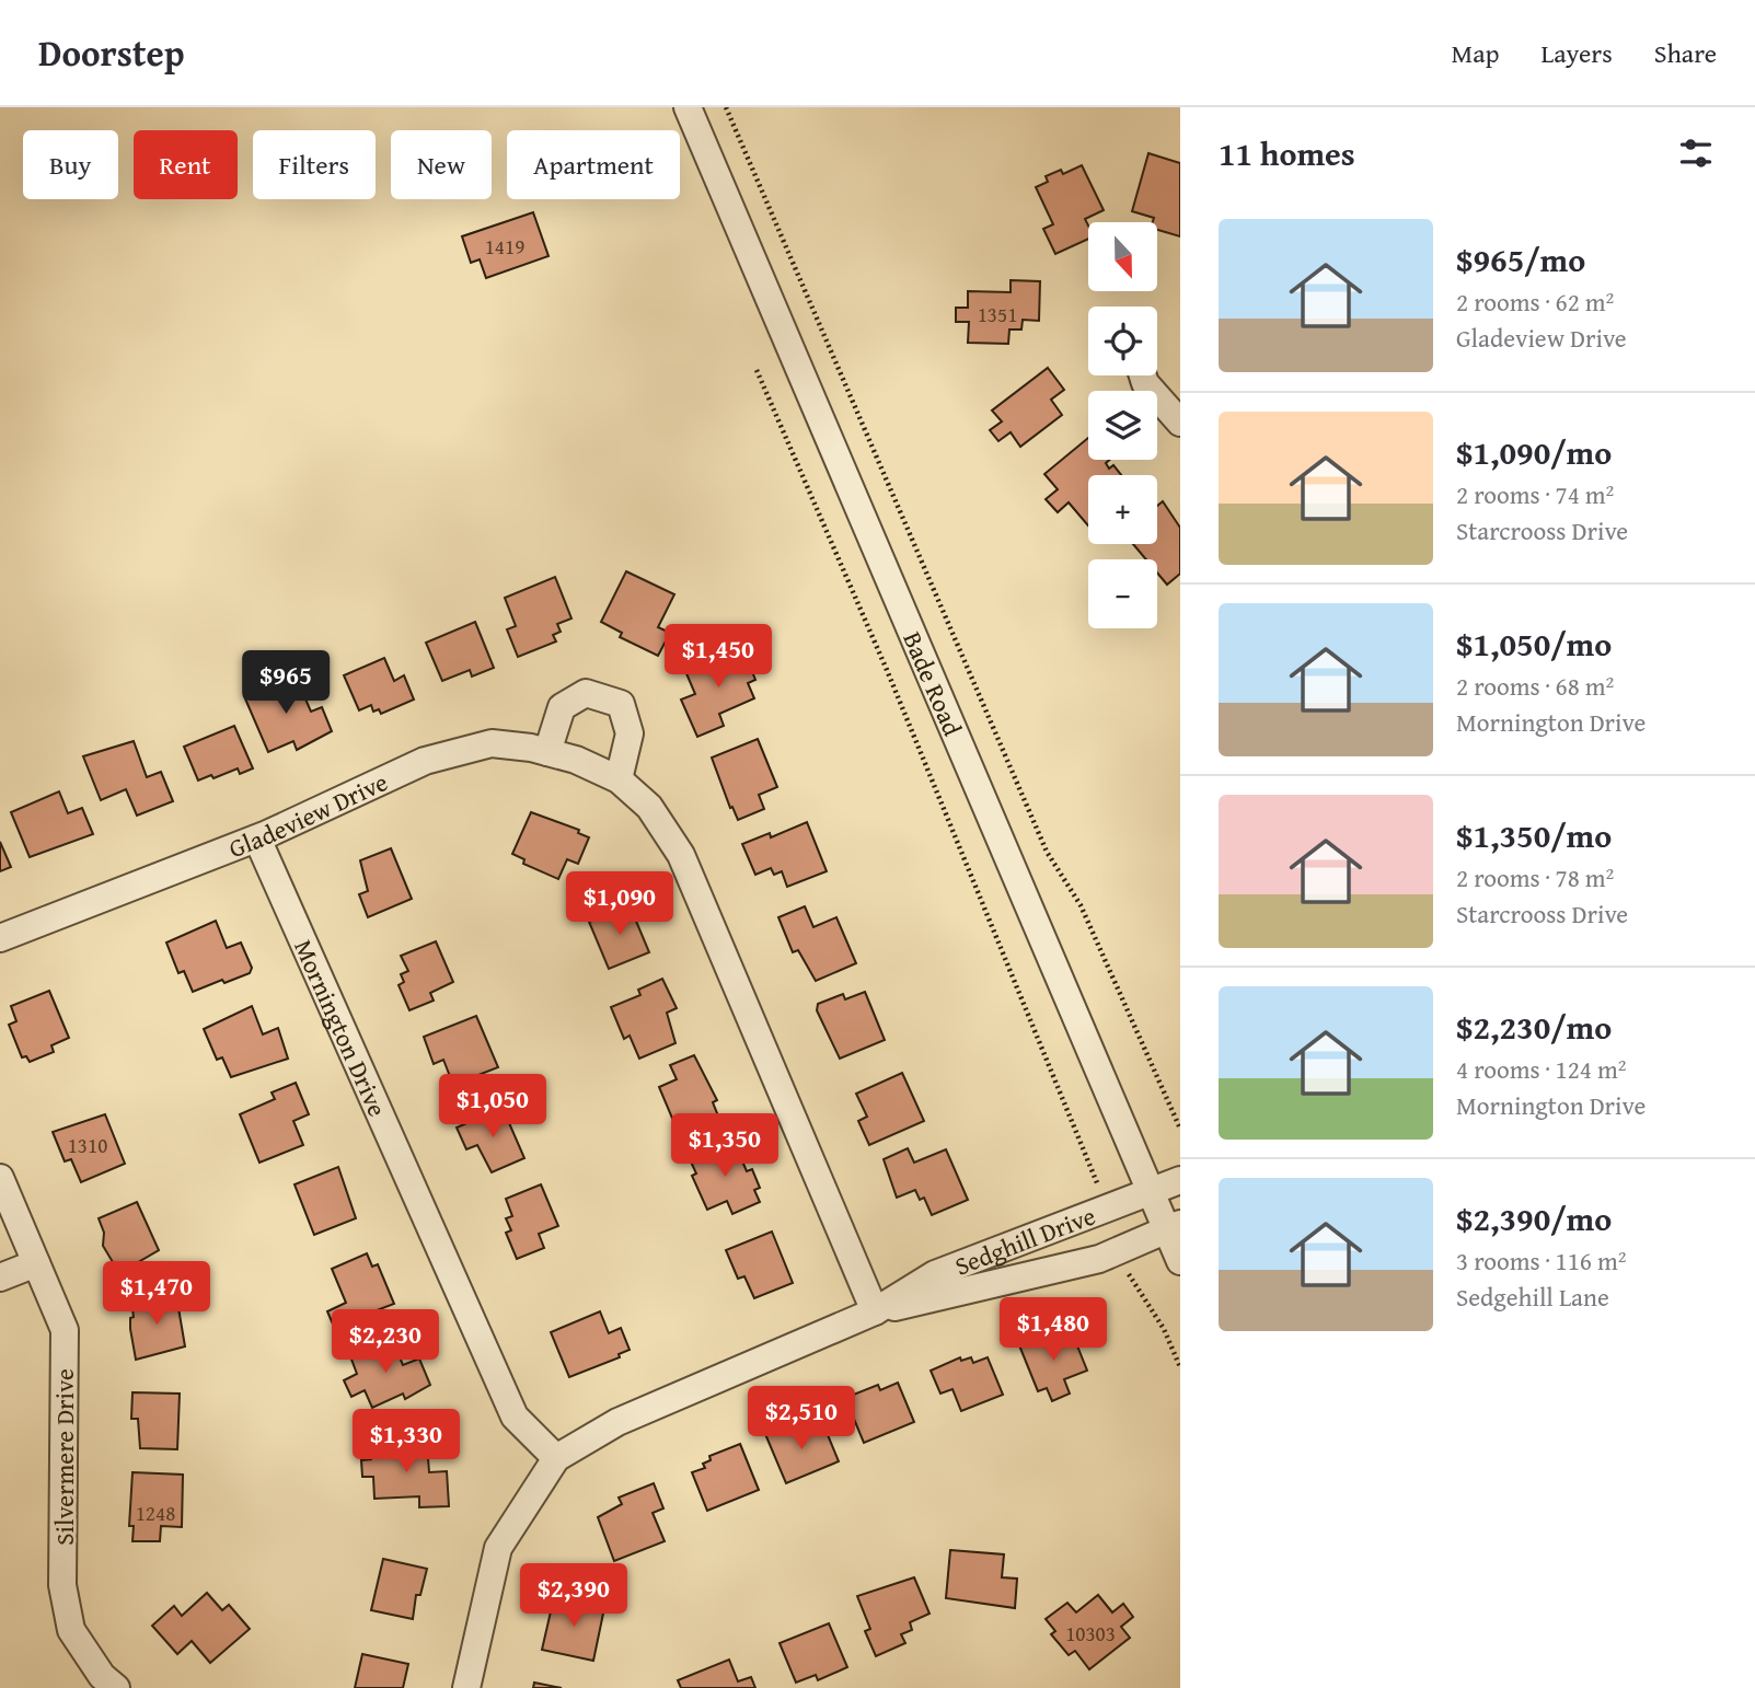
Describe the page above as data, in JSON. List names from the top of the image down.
{
  "streets": {
    "street": [
      "Bade Road",
      "Gladeview Drive",
      "Mornington Drive",
      "Sedghill Drive",
      "Silvermere Drive"
    ]
  },
  "crossings": [
    ["Bade Road", "Sedghill Drive"],
    ["Gladeview Drive", "Mornington Drive"],
    ["Gladeview Drive", "Sedghill Drive"],
    ["Mornington Drive", "Sedghill Drive"]
  ],
  "house_numbers": [
    "1419",
    "1351",
    "1310",
    "1248",
    "10303"
  ],
  "north": "bottom",
  "page": {
    "header": "Doorstep",
    "nav": ["Map", "Layers", "Share"],
    "heading": "11 homes",
    "chip": [
      "Buy",
      "Rent",
      "Filters",
      "New",
      "Apartment"
    ],
    "list": [
      {
        "name": "$965/mo",
        "note": "2 rooms · 62 m² · Gladeview Drive"
      },
      {
        "name": "$1,090/mo",
        "note": "2 rooms · 74 m² · Starcrooss Drive"
      },
      {
        "name": "$1,050/mo",
        "note": "2 rooms · 68 m² · Mornington Drive"
      },
      {
        "name": "$1,350/mo",
        "note": "2 rooms · 78 m² · Starcrooss Drive"
      },
      {
        "name": "$2,230/mo",
        "note": "4 rooms · 124 m² · Mornington Drive"
      },
      {
        "name": "$2,390/mo",
        "note": "3 rooms · 116 m² · Sedgehill Lane"
      }
    ],
    "map_buttons": ["+", "−"],
    "price": [
      "$1,450",
      "$965",
      "$1,090",
      "$1,050",
      "$1,350",
      "$1,470",
      "$1,480",
      "$2,230",
      "$2,510",
      "$1,330",
      "$2,390"
    ]
  }
}
